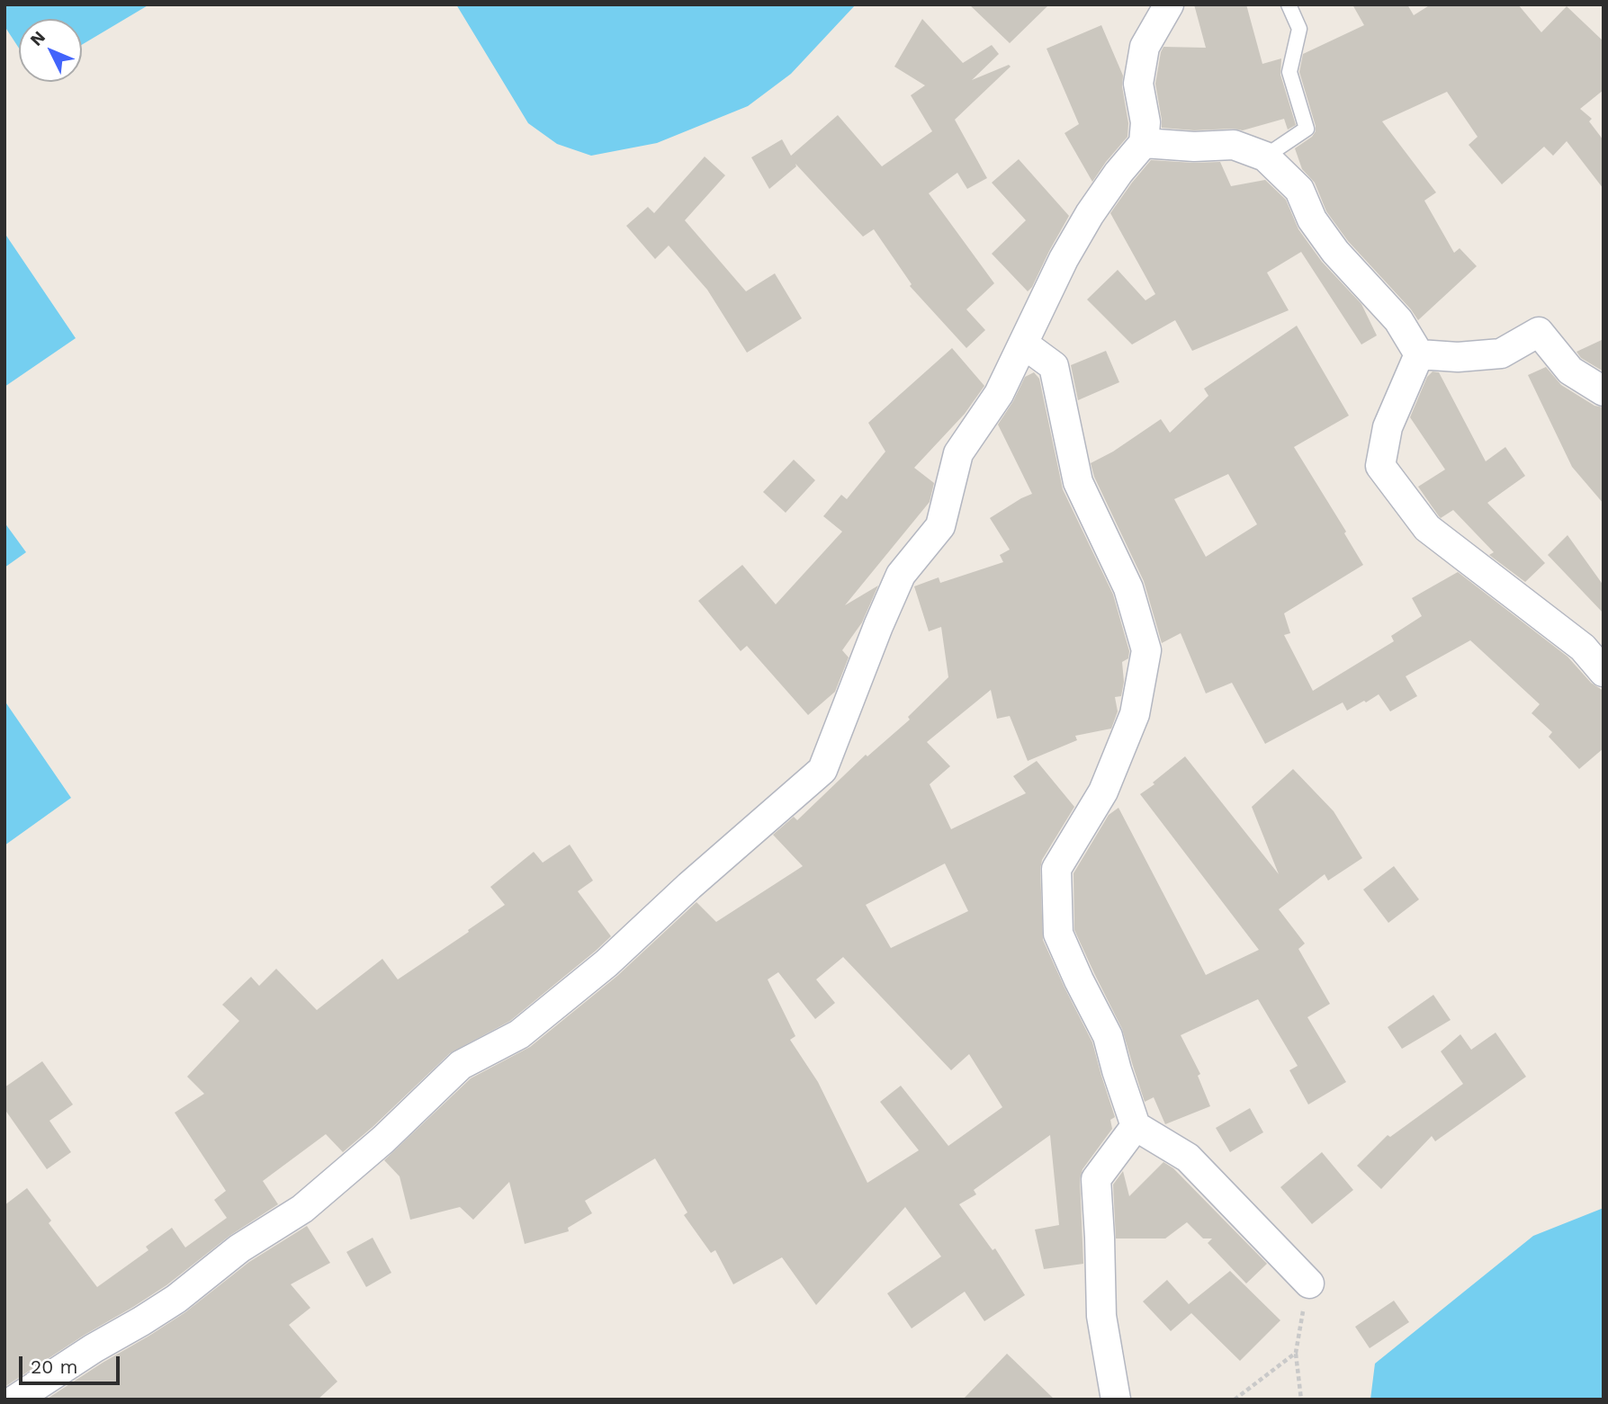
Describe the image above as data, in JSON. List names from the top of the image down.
{
  "scale_bar": "20 m",
  "north": "top left"
}
